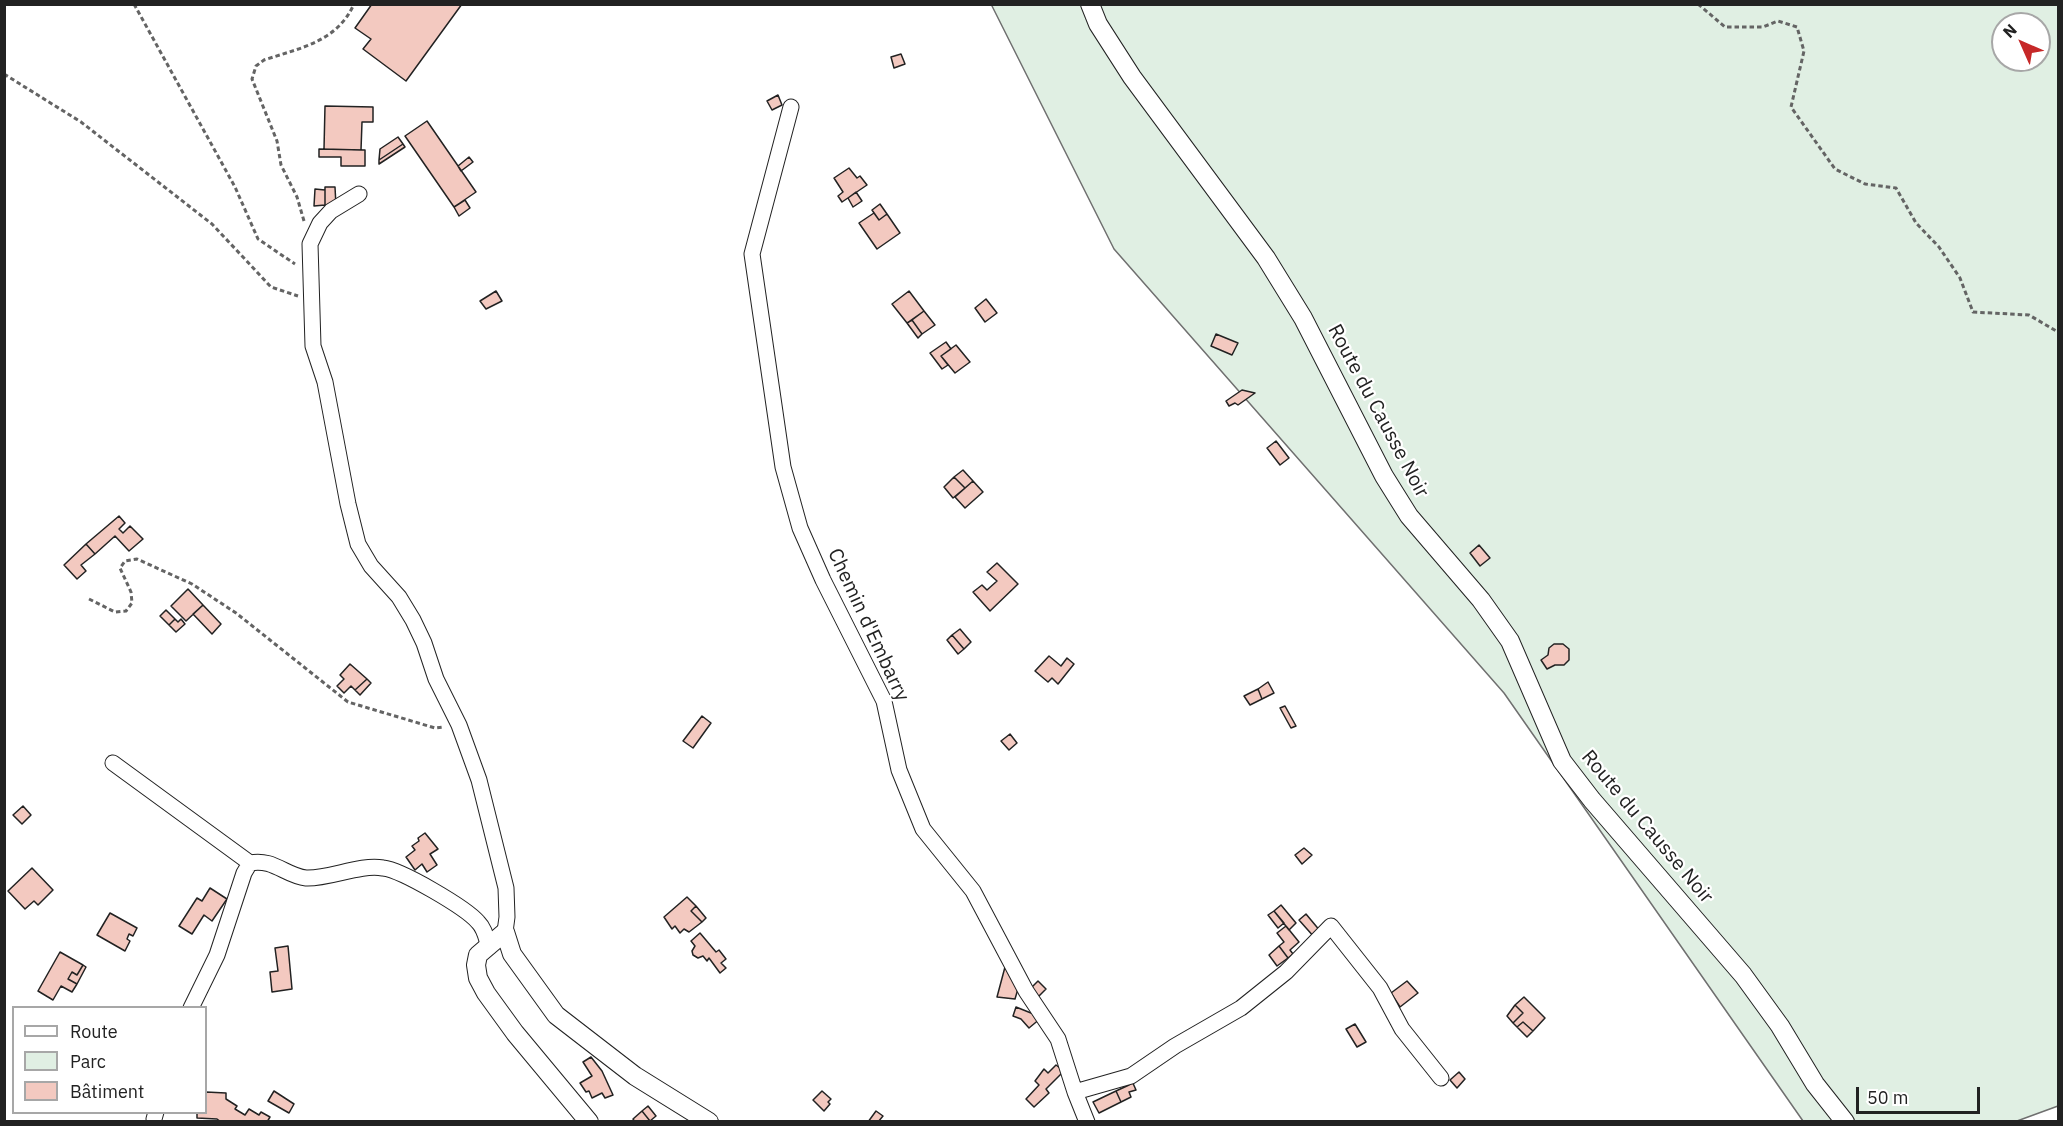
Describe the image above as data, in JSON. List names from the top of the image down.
{
  "streets": {
    "street": ["Route du Causse Noir", "Chemin d'Embarry"]
  },
  "legend": ["Route", "Parc", "Bâtiment"],
  "scale_bar": "50 m",
  "north": "top left"
}
